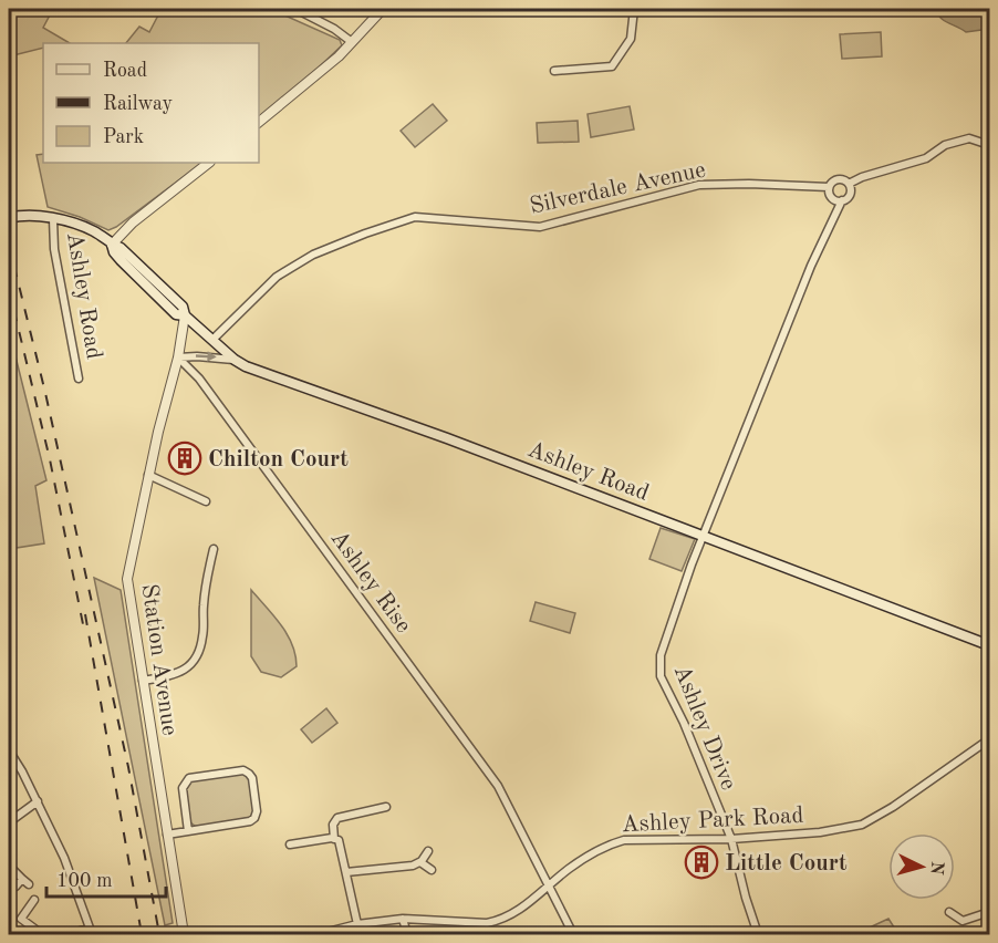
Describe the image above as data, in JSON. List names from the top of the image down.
{
  "streets": {
    "main road": ["Ashley Road"],
    "street": [
      "Silverdale Avenue",
      "Ashley Rise",
      "Station Avenue",
      "Ashley Drive",
      "Ashley Park Road"
    ]
  },
  "crossings": [
    ["Silverdale Avenue", "Ashley Road"],
    ["Ashley Road", "Station Avenue"],
    ["Ashley Road", "Ashley Drive"],
    ["Ashley Rise", "Station Avenue"],
    ["Ashley Rise", "Ashley Park Road"],
    ["Ashley Drive", "Ashley Park Road"]
  ],
  "places": {
    "building": ["Chilton Court", "Little Court"]
  },
  "legend": ["Road", "Railway", "Park"],
  "scale_bar": "100 m",
  "north": "right"
}
